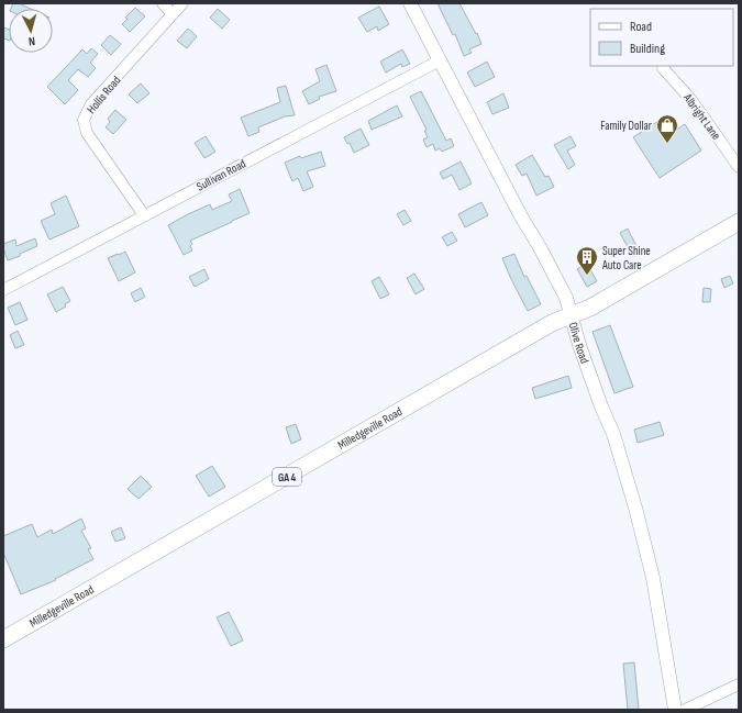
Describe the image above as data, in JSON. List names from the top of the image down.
{
  "streets": {
    "main road": ["Milledgeville Road", "GA 4"],
    "street": [
      "Hollis Road",
      "Albright Lane",
      "Sullivan Road",
      "Olive Road"
    ]
  },
  "crossings": [
    ["Hollis Road", "Sullivan Road"],
    ["Sullivan Road", "Olive Road"],
    ["Olive Road", "Milledgeville Road"]
  ],
  "places": {
    "shop": ["Family Dollar"],
    "building": ["Super Shine Auto Care"]
  },
  "legend": ["Road", "Building"],
  "north": "bottom"
}
